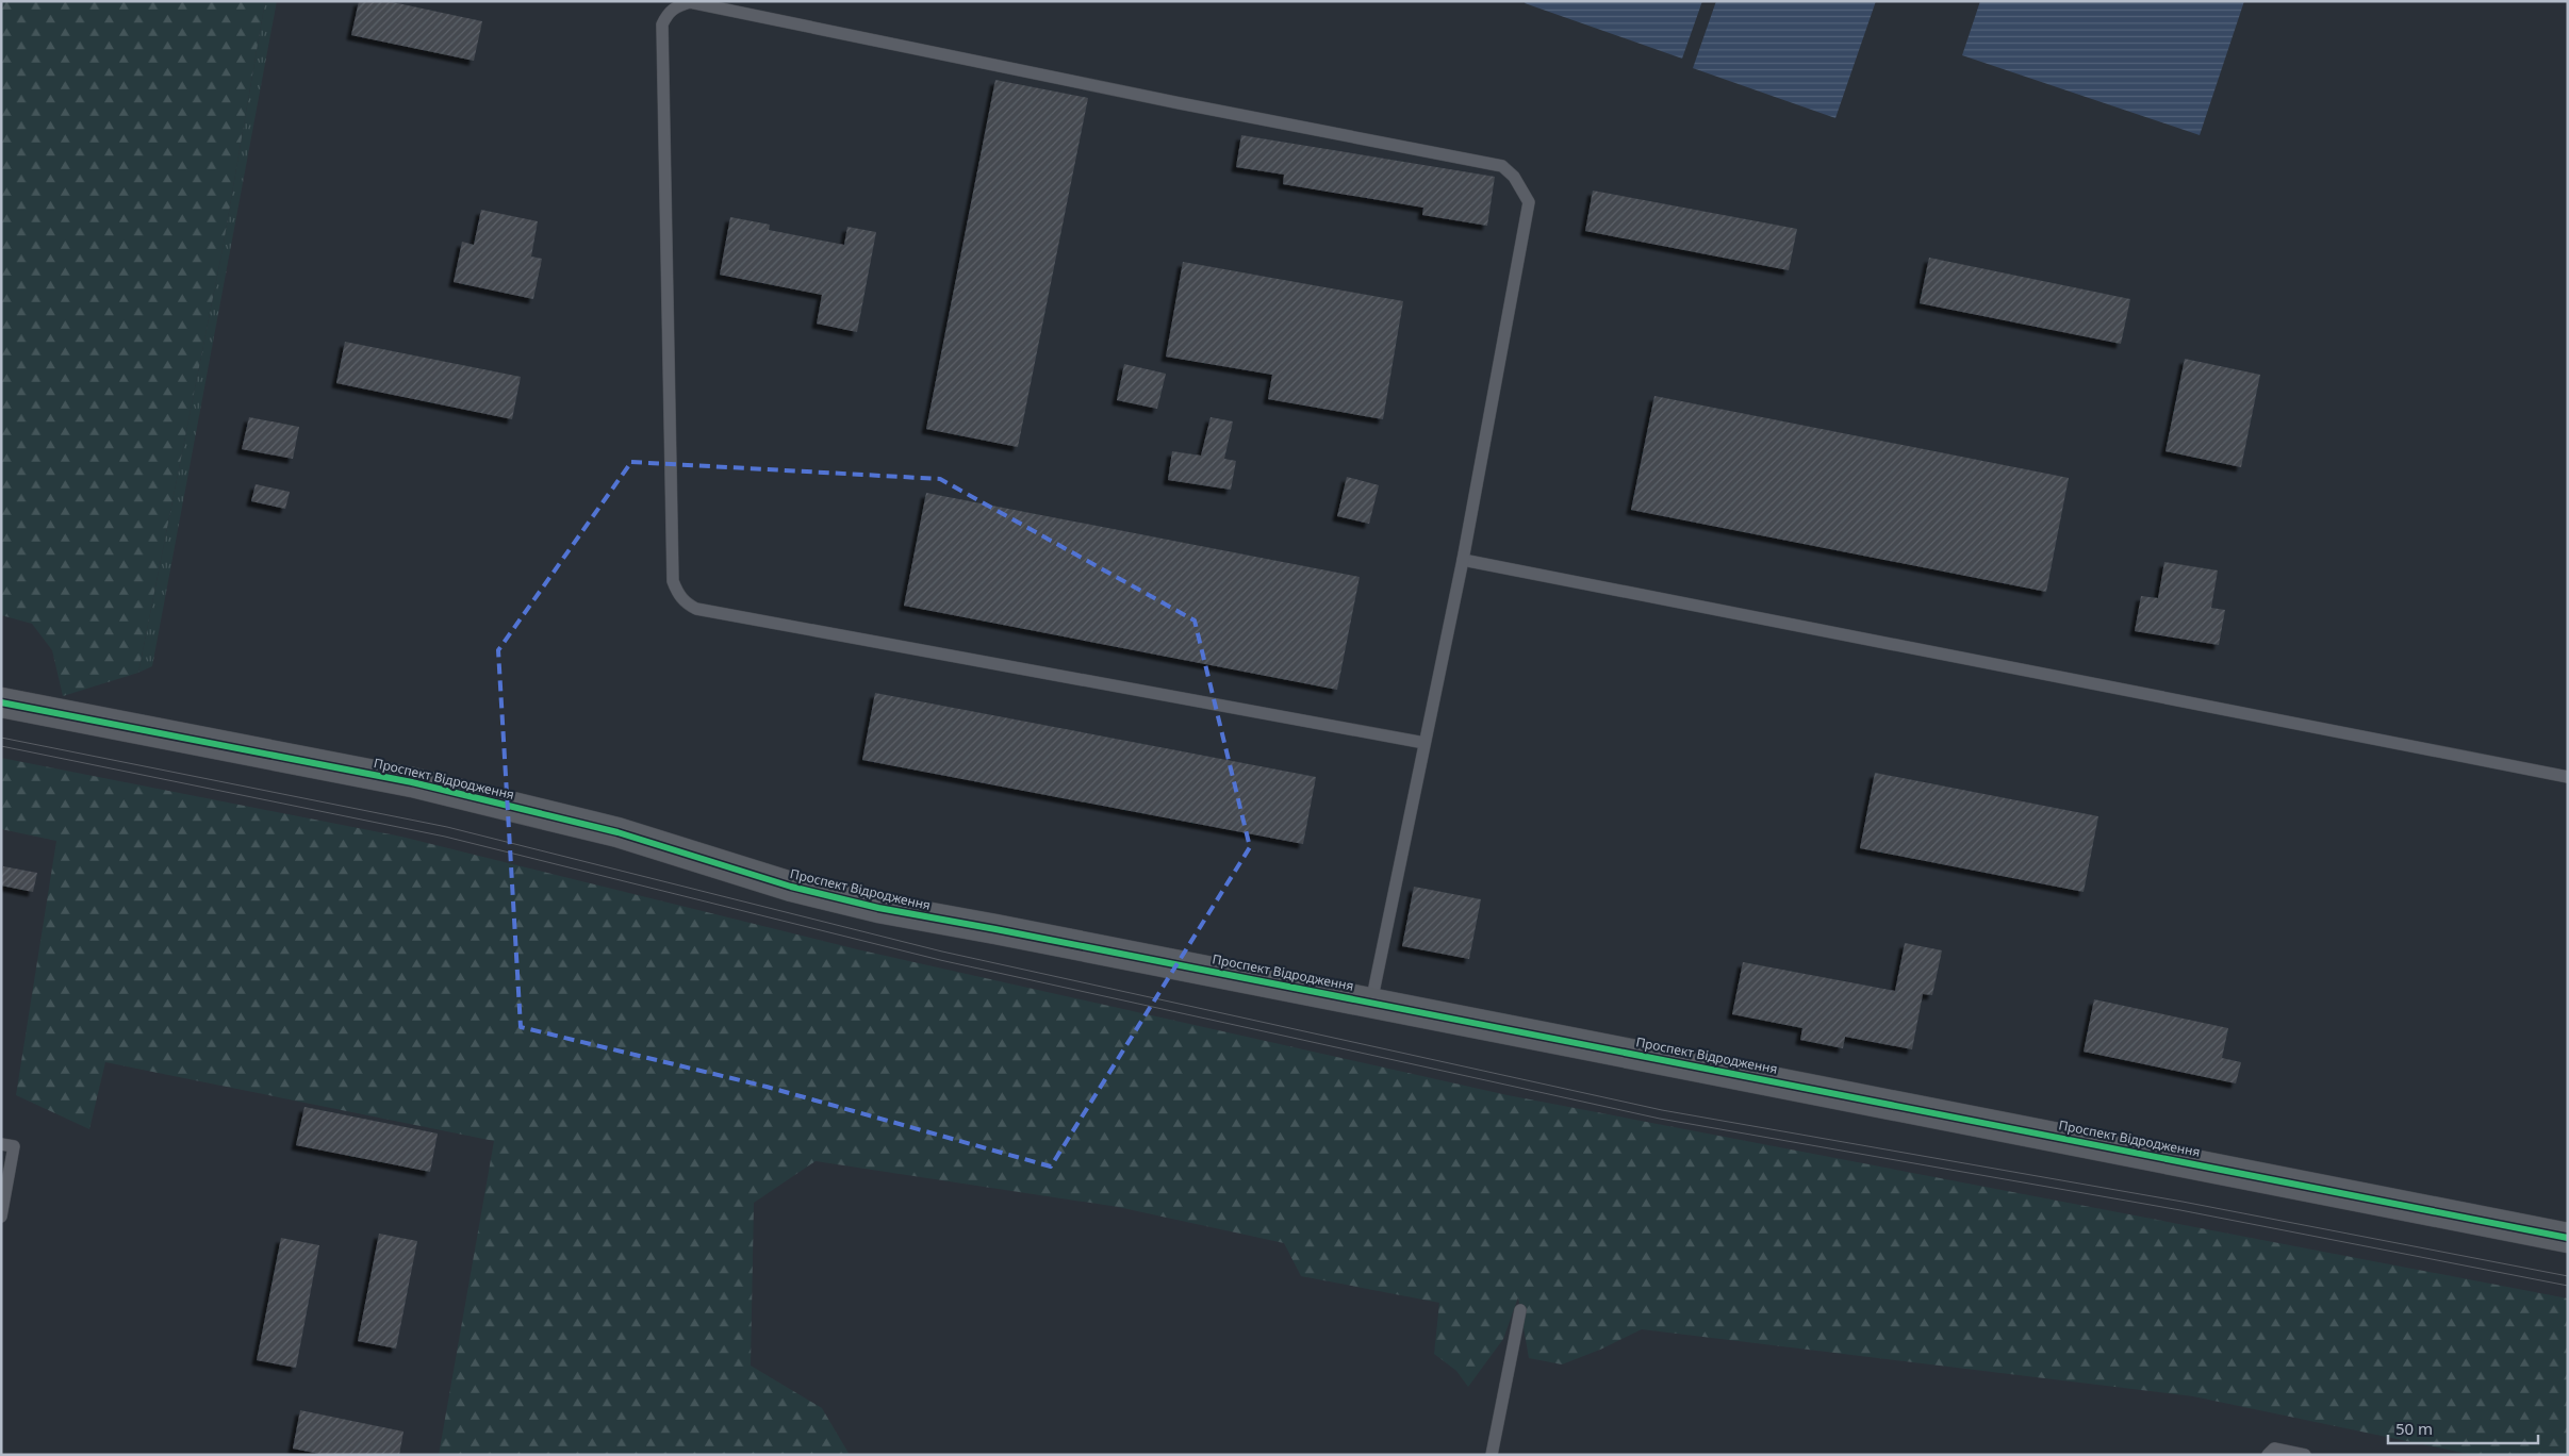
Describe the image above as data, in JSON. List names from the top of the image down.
{
  "streets": {
    "street": ["Проспект Відродження"]
  },
  "scale_bar": "50 m"
}
